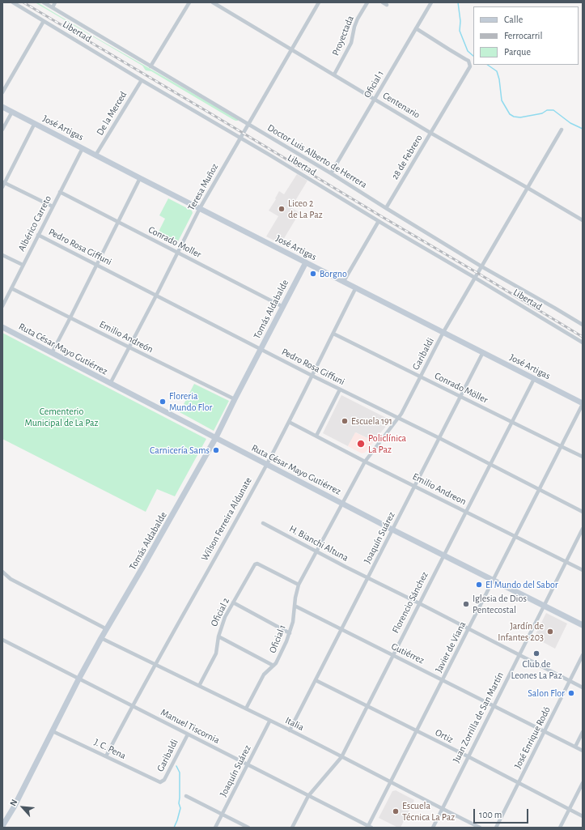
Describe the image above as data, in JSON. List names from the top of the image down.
{
  "streets": {
    "street": [
      "Libertad",
      "Proyectada",
      "Oficial 1",
      "Centenario",
      "De la Merced",
      "José Artigas",
      "Doctor Luis Alberto de Herrera",
      "28 de Febrero",
      "Teresa Muñoz",
      "Albérico Carreto",
      "Conrado Moller",
      "Pedro Rosa Giffuni",
      "Tomás Aldabalde",
      "Emilio Andreón",
      "Ruta César Mayo Gutiérrez",
      "Garibaldi",
      "Conrado Möller",
      "Emilio Andreon",
      "Wilson Ferreira Aldunate",
      "Joaquín Suárez",
      "H. Bianchi Altuna",
      "Florencio Sánchez",
      "Oficial 2",
      "Javier de Viana",
      "Gutiérrez",
      "Juan Zorrilla de San Martín",
      "Italia",
      "Manuel Tiscornia",
      "Ortiz",
      "José Enrique Rodó",
      "J. C. Pena"
    ]
  },
  "crossings": [
    ["Libertad", "De la Merced"],
    ["Libertad", "Teresa Muñoz"],
    ["Libertad", "Garibaldi"],
    ["Proyectada", "Centenario"],
    ["Oficial 1", "Centenario"],
    ["Oficial 1", "Doctor Luis Alberto de Herrera"],
    ["Oficial 1", "28 de Febrero"],
    ["Oficial 1", "Garibaldi"],
    ["Oficial 1", "Oficial 2"],
    ["Oficial 1", "Gutiérrez"],
    ["Oficial 1", "Italia"],
    ["Centenario", "28 de Febrero"],
    ["Centenario", "Teresa Muñoz"],
    ["Centenario", "Garibaldi"],
    ["De la Merced", "José Artigas"],
    ["José Artigas", "Teresa Muñoz"],
    ["José Artigas", "Albérico Carreto"],
    ["José Artigas", "Tomás Aldabalde"],
    ["José Artigas", "Garibaldi"],
    ["José Artigas", "Wilson Ferreira Aldunate"],
    ["José Artigas", "Joaquín Suárez"],
    ["José Artigas", "Florencio Sánchez"],
    ["José Artigas", "Javier de Viana"],
    ["Doctor Luis Alberto de Herrera", "28 de Febrero"],
    ["Doctor Luis Alberto de Herrera", "Teresa Muñoz"],
    ["Doctor Luis Alberto de Herrera", "Garibaldi"],
    ["Teresa Muñoz", "Conrado Moller"],
    ["Teresa Muñoz", "Pedro Rosa Giffuni"],
    ["Teresa Muñoz", "Emilio Andreón"],
    ["Teresa Muñoz", "Ruta César Mayo Gutiérrez"],
    ["Albérico Carreto", "Conrado Moller"],
    ["Albérico Carreto", "Pedro Rosa Giffuni"],
    ["Albérico Carreto", "Emilio Andreón"],
    ["Conrado Moller", "Tomás Aldabalde"],
    ["Pedro Rosa Giffuni", "Tomás Aldabalde"],
    ["Pedro Rosa Giffuni", "Garibaldi"],
    ["Pedro Rosa Giffuni", "Wilson Ferreira Aldunate"],
    ["Pedro Rosa Giffuni", "Joaquín Suárez"],
    ["Pedro Rosa Giffuni", "Florencio Sánchez"],
    ["Pedro Rosa Giffuni", "Javier de Viana"],
    ["Tomás Aldabalde", "Emilio Andreón"],
    ["Tomás Aldabalde", "Ruta César Mayo Gutiérrez"],
    ["Tomás Aldabalde", "Italia"],
    ["Tomás Aldabalde", "Manuel Tiscornia"],
    ["Tomás Aldabalde", "J. C. Pena"],
    ["Ruta César Mayo Gutiérrez", "Garibaldi"],
    ["Ruta César Mayo Gutiérrez", "Wilson Ferreira Aldunate"],
    ["Ruta César Mayo Gutiérrez", "Joaquín Suárez"],
    ["Ruta César Mayo Gutiérrez", "Florencio Sánchez"],
    ["Ruta César Mayo Gutiérrez", "Javier de Viana"],
    ["Ruta César Mayo Gutiérrez", "Juan Zorrilla de San Martín"],
    ["Garibaldi", "Conrado Möller"],
    ["Garibaldi", "Emilio Andreon"],
    ["Garibaldi", "H. Bianchi Altuna"],
    ["Garibaldi", "Oficial 2"],
    ["Garibaldi", "Manuel Tiscornia"],
    ["Garibaldi", "J. C. Pena"],
    ["Conrado Möller", "Wilson Ferreira Aldunate"],
    ["Conrado Möller", "Joaquín Suárez"],
    ["Conrado Möller", "Florencio Sánchez"],
    ["Conrado Möller", "Javier de Viana"],
    ["Emilio Andreon", "Wilson Ferreira Aldunate"],
    ["Emilio Andreon", "Joaquín Suárez"],
    ["Emilio Andreon", "Florencio Sánchez"],
    ["Emilio Andreon", "Javier de Viana"],
    ["Emilio Andreon", "Juan Zorrilla de San Martín"],
    ["Wilson Ferreira Aldunate", "Italia"],
    ["Wilson Ferreira Aldunate", "Manuel Tiscornia"],
    ["Wilson Ferreira Aldunate", "J. C. Pena"],
    ["Joaquín Suárez", "H. Bianchi Altuna"],
    ["Joaquín Suárez", "Gutiérrez"],
    ["Joaquín Suárez", "Italia"],
    ["Joaquín Suárez", "Manuel Tiscornia"],
    ["Joaquín Suárez", "Ortiz"],
    ["H. Bianchi Altuna", "Florencio Sánchez"],
    ["H. Bianchi Altuna", "Javier de Viana"],
    ["H. Bianchi Altuna", "Juan Zorrilla de San Martín"],
    ["H. Bianchi Altuna", "José Enrique Rodó"],
    ["Florencio Sánchez", "Gutiérrez"],
    ["Florencio Sánchez", "Italia"],
    ["Florencio Sánchez", "Manuel Tiscornia"],
    ["Florencio Sánchez", "Ortiz"],
    ["Oficial 2", "Italia"],
    ["Javier de Viana", "Gutiérrez"],
    ["Javier de Viana", "Italia"],
    ["Javier de Viana", "Manuel Tiscornia"],
    ["Javier de Viana", "Ortiz"],
    ["Gutiérrez", "Juan Zorrilla de San Martín"],
    ["Gutiérrez", "José Enrique Rodó"],
    ["Juan Zorrilla de San Martín", "Italia"],
    ["Juan Zorrilla de San Martín", "Ortiz"],
    ["Ortiz", "José Enrique Rodó"]
  ],
  "parks": ["Cementerio Municipal de La Paz"],
  "places": [
    "Liceo 2 de La Paz",
    "Borgno",
    "Floreria Mundo Flor",
    "Escuela 191",
    "Policlínica La Paz",
    "Carnicería Sams",
    "El Mundo del Sabor",
    "Iglesia de Dios Pentecostal",
    "Jardín de Infantes 203",
    "Club de Leones La Paz",
    "Salon Flor",
    "Escuela Técnica La Paz"
  ],
  "legend": ["Calle", "Ferrocarril", "Parque"],
  "scale_bar": "100 m",
  "north": "top left"
}
